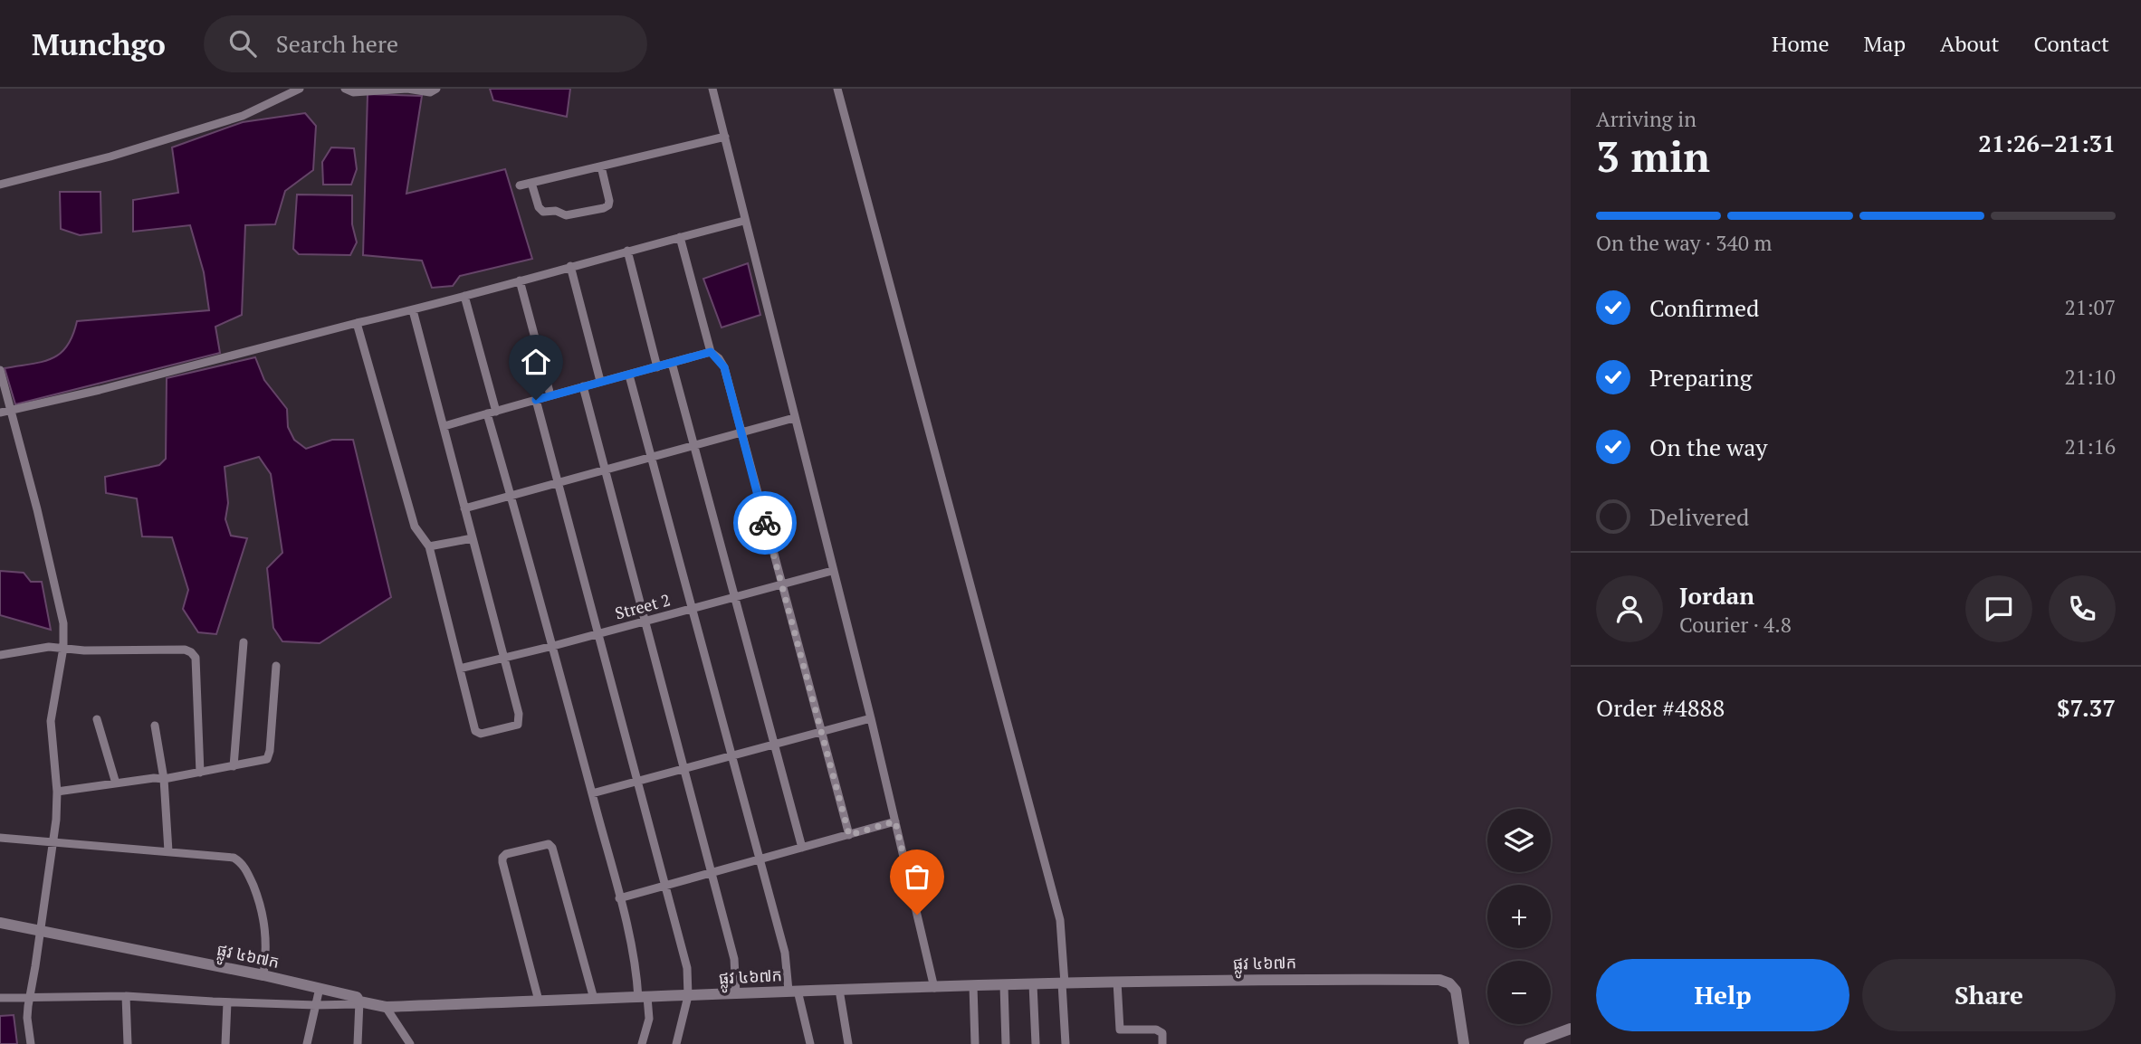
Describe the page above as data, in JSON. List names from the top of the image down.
{
  "streets": {
    "street": ["Street 2", "ផ្លូវ ៤៦៧ក"]
  },
  "page": {
    "header": "Munchgo",
    "search": "Search here",
    "nav": [
      "Home",
      "Map",
      "About",
      "Contact"
    ],
    "heading": ["3 min", "Arriving in", "21:26–21:31"],
    "panel": [
      "Jordan",
      "Courier · 4.8",
      "Order #4888",
      "$7.37"
    ],
    "bar": "On the way · 340 m",
    "list": [
      ["Confirmed", "21:07"],
      ["Preparing", "21:10"],
      ["On the way", "21:16"],
      "Delivered"
    ],
    "map_buttons": ["+", "−"],
    "buttons": ["Help", "Share"]
  }
}
